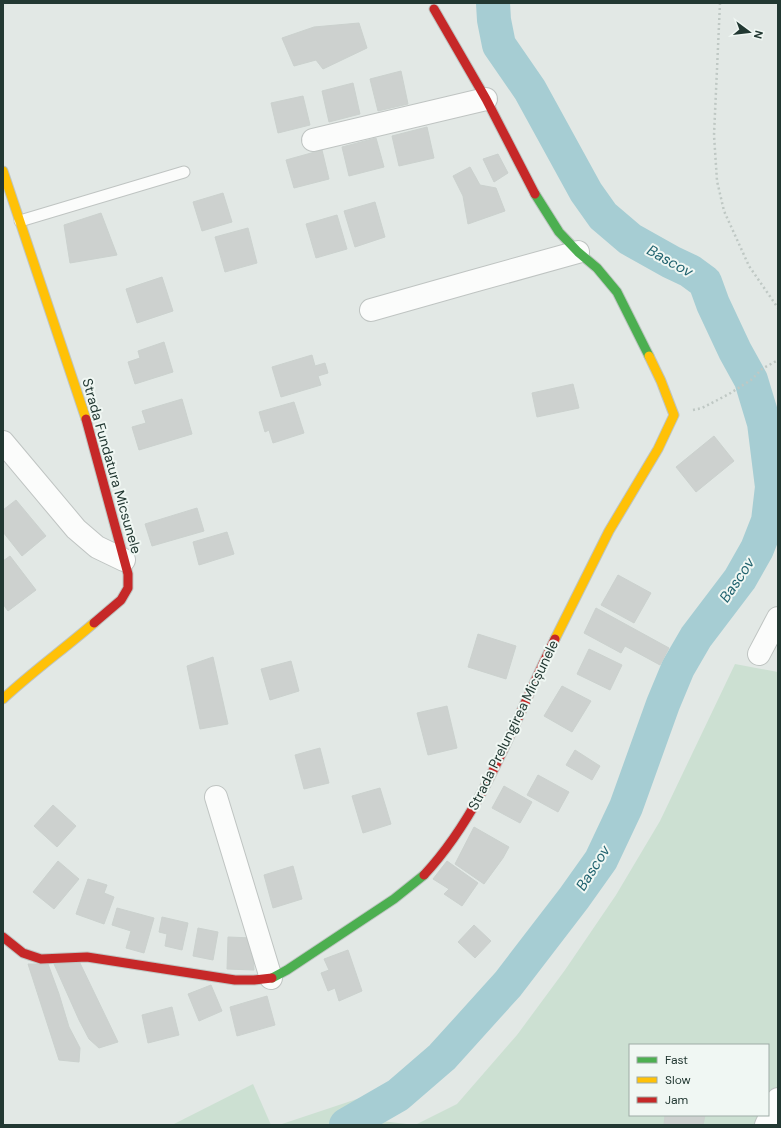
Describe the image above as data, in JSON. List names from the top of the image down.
{
  "streets": {
    "street": ["Strada Fundatura Micsunele", "Strada Prelungirea Micșunele"]
  },
  "water": ["Bascov"],
  "legend": ["Fast", "Slow", "Jam"],
  "north": "right"
}
